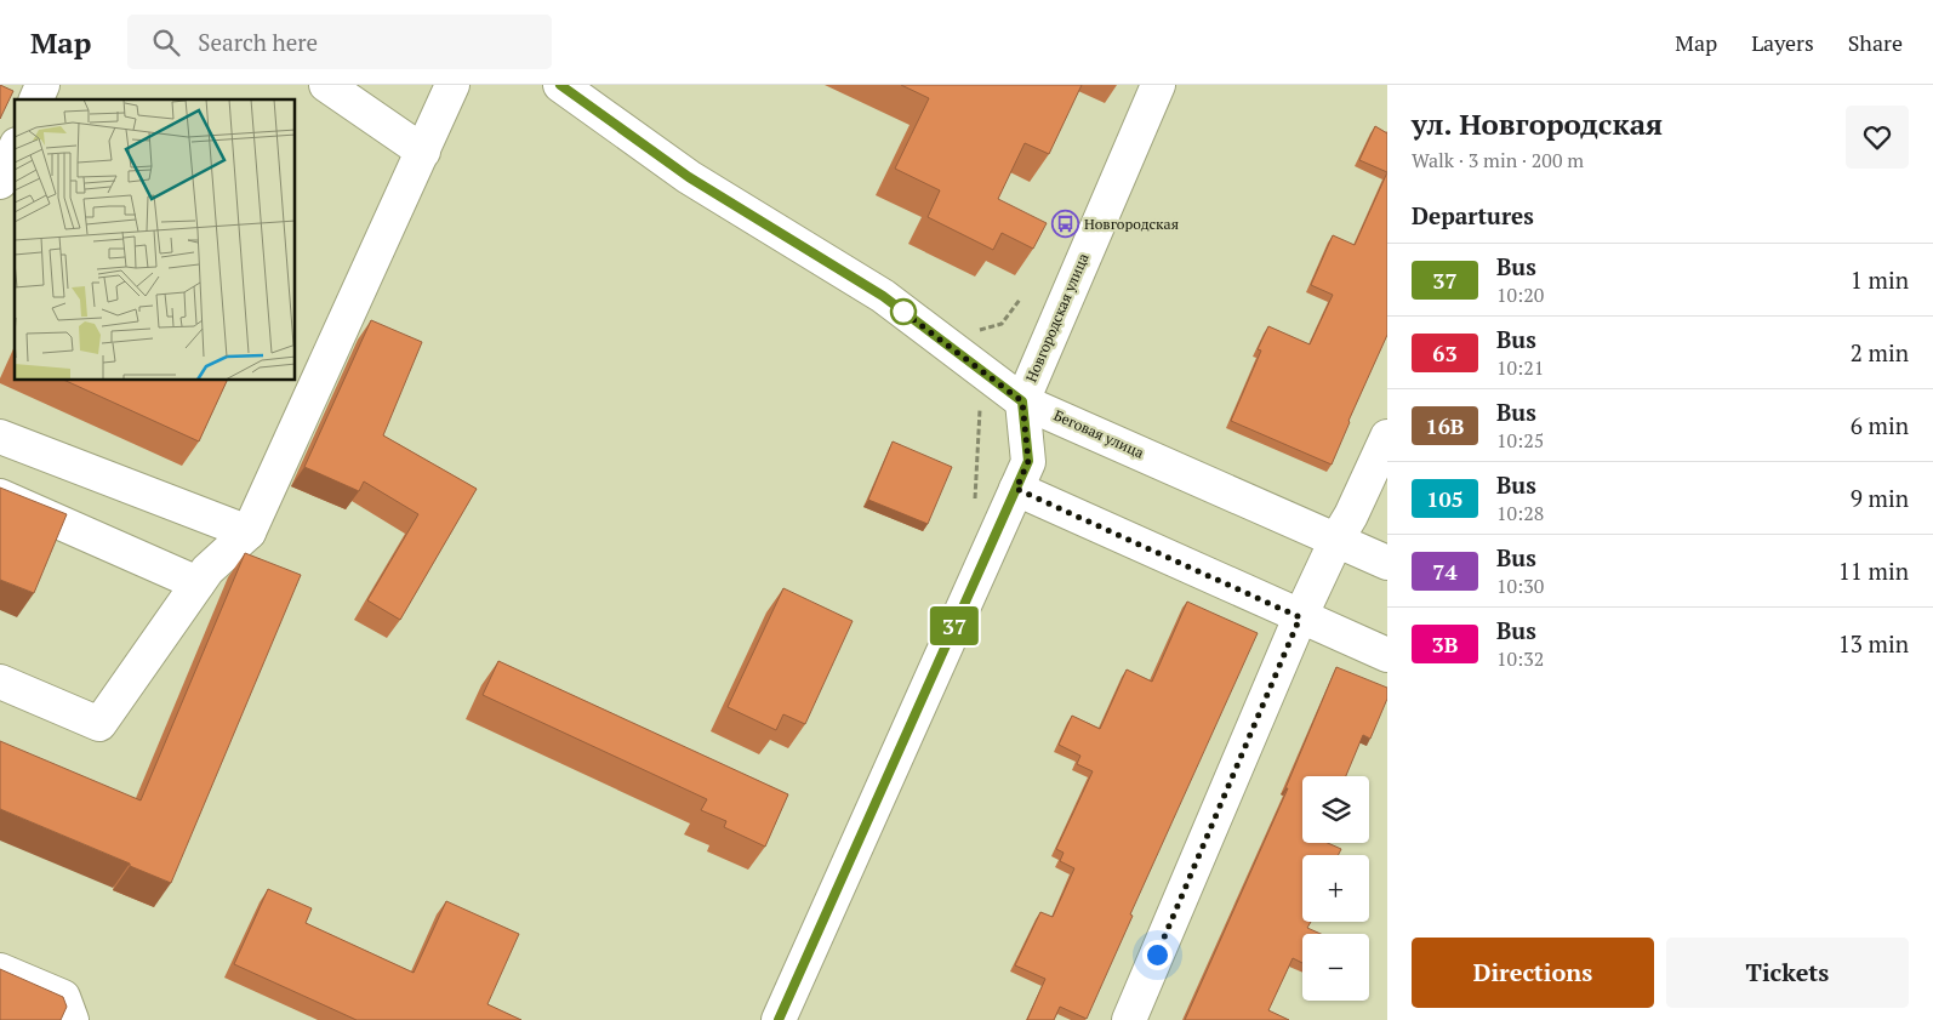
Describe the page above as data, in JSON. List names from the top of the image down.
{
  "streets": {
    "street": ["Новгородская улица", "Беговая улица"]
  },
  "crossings": [
    ["Новгородская улица", "Беговая улица"]
  ],
  "places": {
    "bus stop": ["Новгородская"]
  },
  "lines": ["bus line 37"],
  "page": {
    "header": "Map",
    "search": "Search here",
    "nav": ["Map", "Layers", "Share"],
    "on_map": "37",
    "heading": [
      ["ул. Новгородская", "Walk · 3 min · 200 m"],
      "Departures"
    ],
    "list": [
      {
        "mark": "37",
        "name": "Bus",
        "note": "10:20",
        "value": "1 min"
      },
      {
        "mark": "63",
        "name": "Bus",
        "note": "10:21",
        "value": "2 min"
      },
      {
        "mark": "16В",
        "name": "Bus",
        "note": "10:25",
        "value": "6 min"
      },
      {
        "mark": "105",
        "name": "Bus",
        "note": "10:28",
        "value": "9 min"
      },
      {
        "mark": "74",
        "name": "Bus",
        "note": "10:30",
        "value": "11 min"
      },
      {
        "mark": "3В",
        "name": "Bus",
        "note": "10:32",
        "value": "13 min"
      }
    ],
    "map_buttons": ["+", "−"],
    "buttons": ["Directions", "Tickets"]
  }
}
